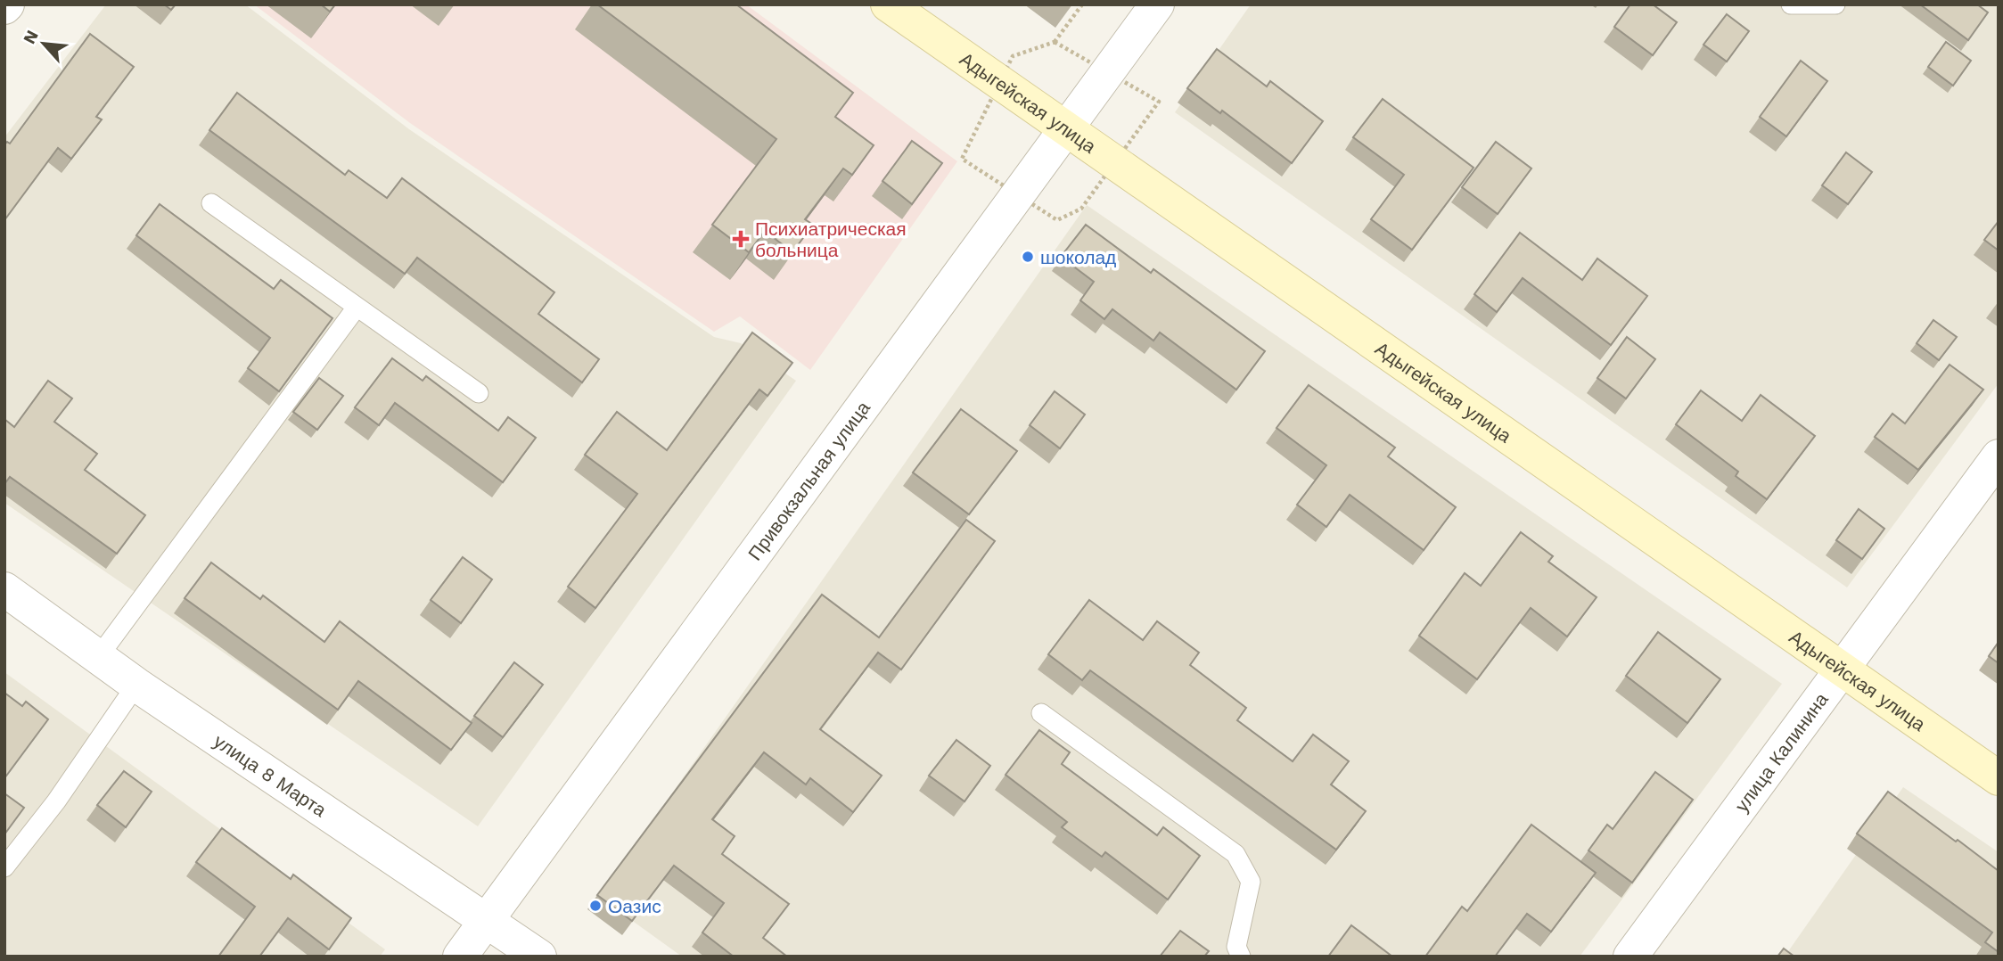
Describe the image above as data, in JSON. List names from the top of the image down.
{
  "streets": {
    "main road": ["Адыгейская улица"],
    "street": ["Привокзальная улица", "улица Калинина", "улица 8 Марта"]
  },
  "crossings": [
    ["Адыгейская улица", "Привокзальная улица"],
    ["Адыгейская улица", "улица Калинина"],
    ["Привокзальная улица", "улица 8 Марта"]
  ],
  "places": {
    "health": ["Психиатрическая больница"],
    "other": ["шоколад", "Оазис"]
  },
  "north": "top left"
}
